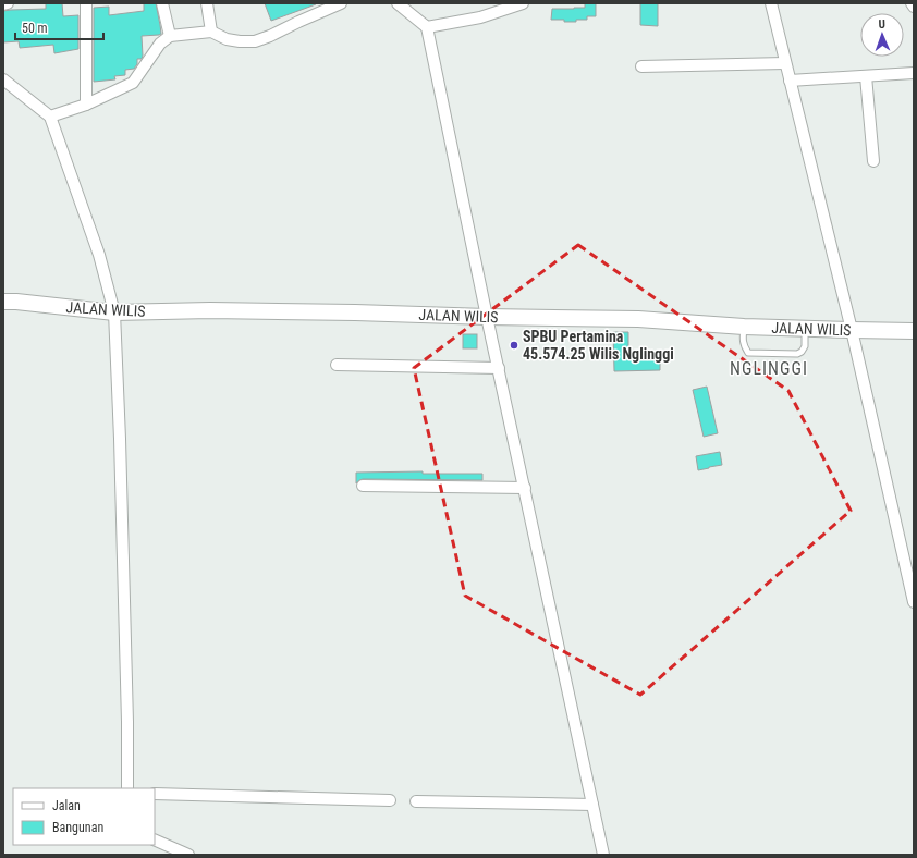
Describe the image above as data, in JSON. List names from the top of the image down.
{
  "streets": {
    "main road": ["JALAN WILIS"]
  },
  "districts": ["NGLINGGI"],
  "places": ["SPBU Pertamina 45.574.25 Wilis Nglinggi"],
  "legend": ["Jalan", "Bangunan"],
  "scale_bar": "50 m",
  "north": "top"
}
